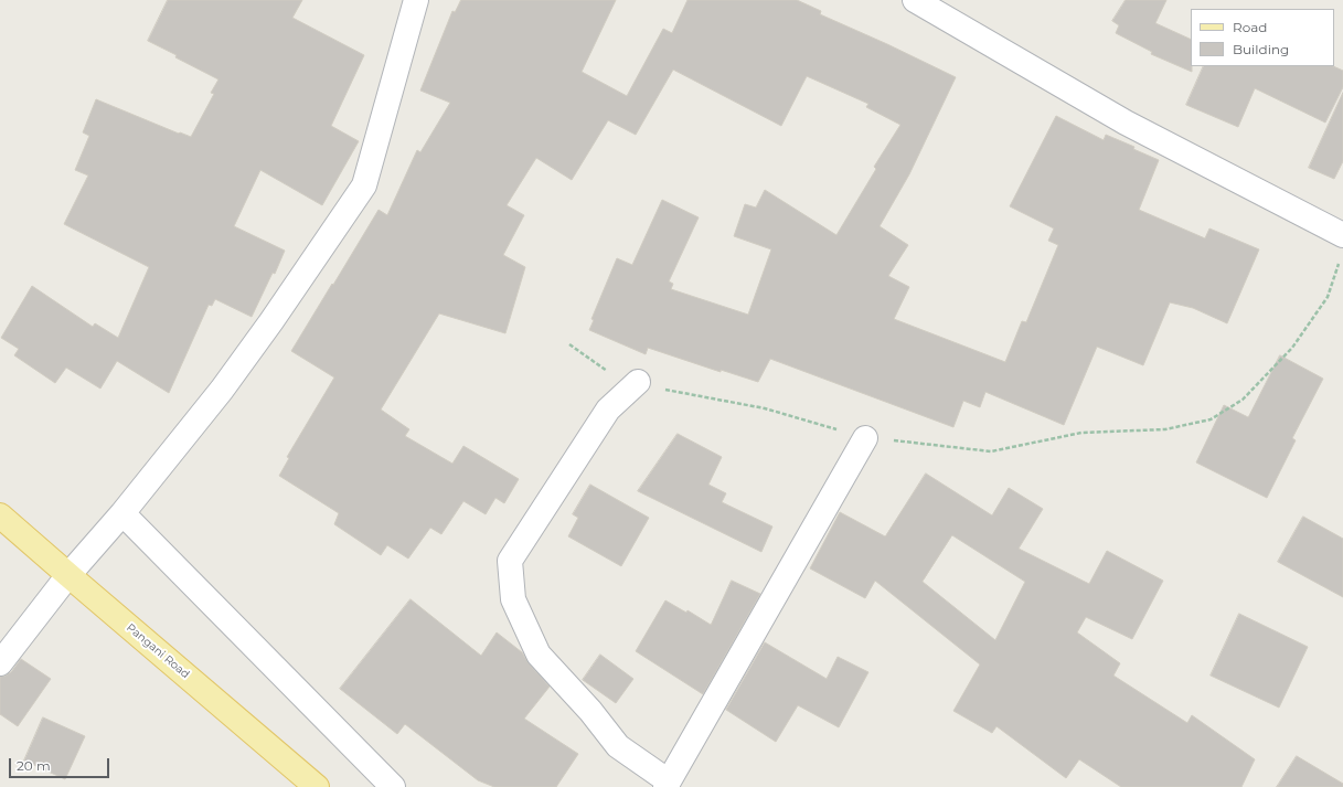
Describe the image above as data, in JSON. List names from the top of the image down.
{
  "streets": {
    "main road": ["Pangani Road"]
  },
  "legend": ["Road", "Building"],
  "scale_bar": "20 m"
}
